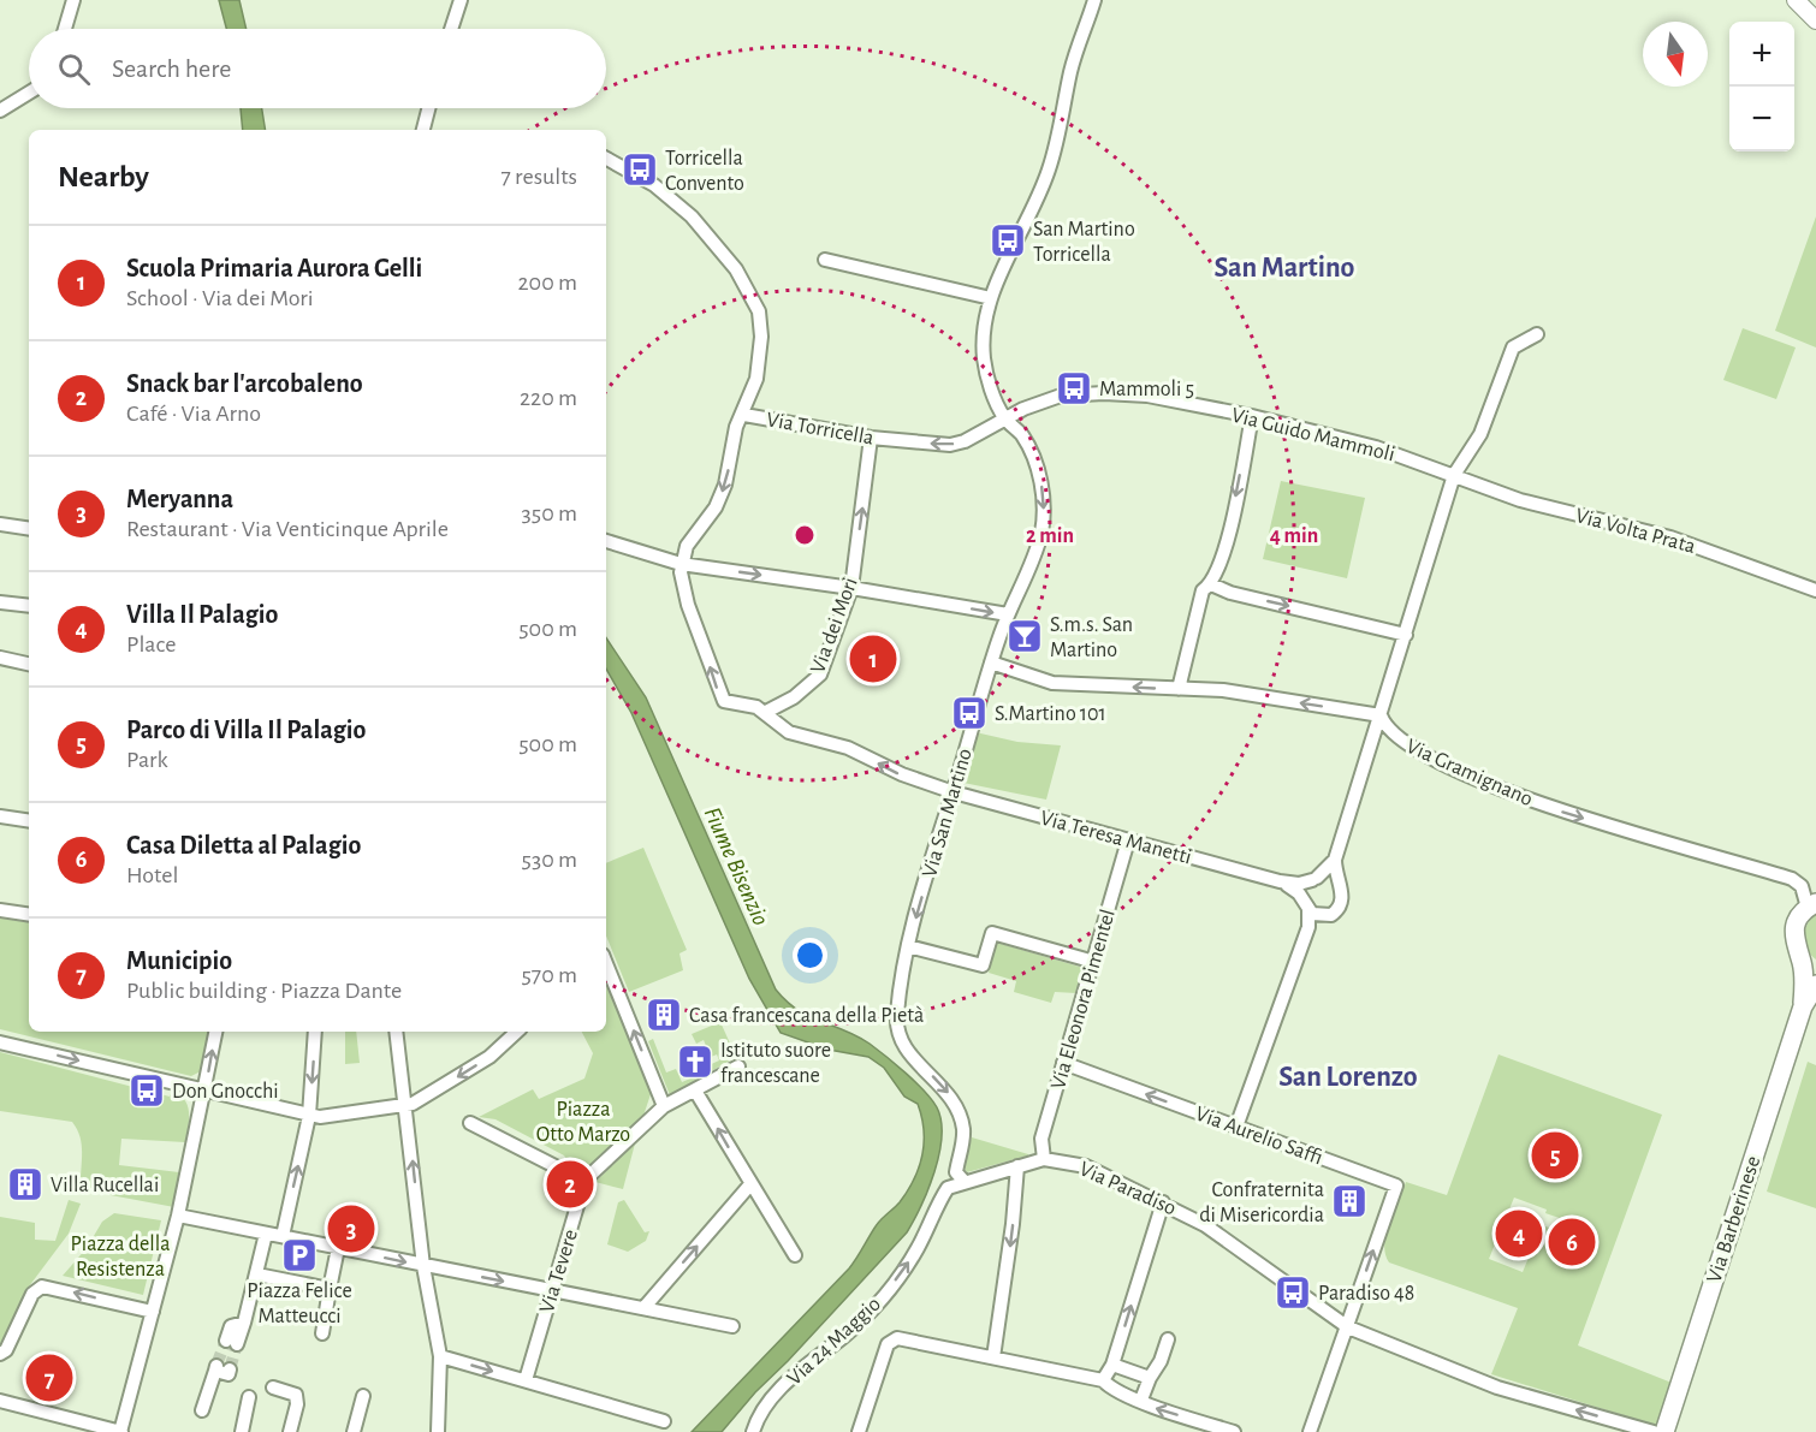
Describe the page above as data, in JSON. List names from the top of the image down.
{
  "streets": {
    "main road": ["Via Barberinese"],
    "street": [
      "Via Torricella",
      "Via Guido Mammoli",
      "Via Volta Prata",
      "Via dei Mori",
      "Via Gramignano",
      "Via San Martino",
      "Via Teresa Manetti",
      "Via Eleonora Pimentel",
      "Via Aurelio Saffi",
      "Via Paradiso",
      "Via Tevere",
      "Via 24 Maggio"
    ]
  },
  "crossings": [
    ["Via Torricella", "Via Guido Mammoli"],
    ["Via Torricella", "Via dei Mori"],
    ["Via Torricella", "Via San Martino"],
    ["Via Guido Mammoli", "Via Volta Prata"],
    ["Via Guido Mammoli", "Via San Martino"],
    ["Via Gramignano", "Via Barberinese"],
    ["Via San Martino", "Via Teresa Manetti"],
    ["Via San Martino", "Via Paradiso"],
    ["Via San Martino", "Via 24 Maggio"],
    ["Via Teresa Manetti", "Via Eleonora Pimentel"],
    ["Via Eleonora Pimentel", "Via Aurelio Saffi"],
    ["Via Eleonora Pimentel", "Via Paradiso"],
    ["Via Aurelio Saffi", "Via Paradiso"],
    ["Via Paradiso", "Via 24 Maggio"]
  ],
  "one_way": [
    "Via dei Mori",
    "Via Gramignano",
    "Via San Martino",
    "Via Paradiso",
    "Via 24 Maggio"
  ],
  "districts": ["San Martino", "San Lorenzo"],
  "water": ["Fiume Bisenzio"],
  "parks": ["Piazza Otto Marzo", "Piazza della Resistenza"],
  "places": {
    "bus stop": [
      "Torricella Convento",
      "San Martino Torricella",
      "Mammoli 5",
      "S.Martino 101",
      "Don Gnocchi",
      "Paradiso 48"
    ],
    "bar": ["S.m.s. San Martino"],
    "building": ["Casa francescana della Pietà", "Villa Rucellai", "Confraternita di Misericordia"],
    "church": ["Istituto suore francescane"],
    "parking": ["Piazza Felice Matteucci"]
  },
  "north": "bottom",
  "page": {
    "map_buttons": ["+", "−"],
    "search": "Search here",
    "heading": ["Nearby", "7 results"],
    "list": [
      {
        "mark": "1",
        "name": "Scuola Primaria Aurora Gelli",
        "note": "School · Via dei Mori",
        "value": "200 m"
      },
      {
        "mark": "2",
        "name": "Snack bar l'arcobaleno",
        "note": "Café · Via Arno",
        "value": "220 m"
      },
      {
        "mark": "3",
        "name": "Meryanna",
        "note": "Restaurant · Via Venticinque Aprile",
        "value": "350 m"
      },
      {
        "mark": "4",
        "name": "Villa Il Palagio",
        "note": "Place",
        "value": "500 m"
      },
      {
        "mark": "5",
        "name": "Parco di Villa Il Palagio",
        "note": "Park",
        "value": "500 m"
      },
      {
        "mark": "6",
        "name": "Casa Diletta al Palagio",
        "note": "Hotel",
        "value": "530 m"
      },
      {
        "mark": "7",
        "name": "Municipio",
        "note": "Public building · Piazza Dante",
        "value": "570 m"
      }
    ],
    "pins": [
      "1",
      "5",
      "2",
      "3",
      "4",
      "6",
      "7"
    ]
  },
  "rings": ["2 min", "4 min"]
}
